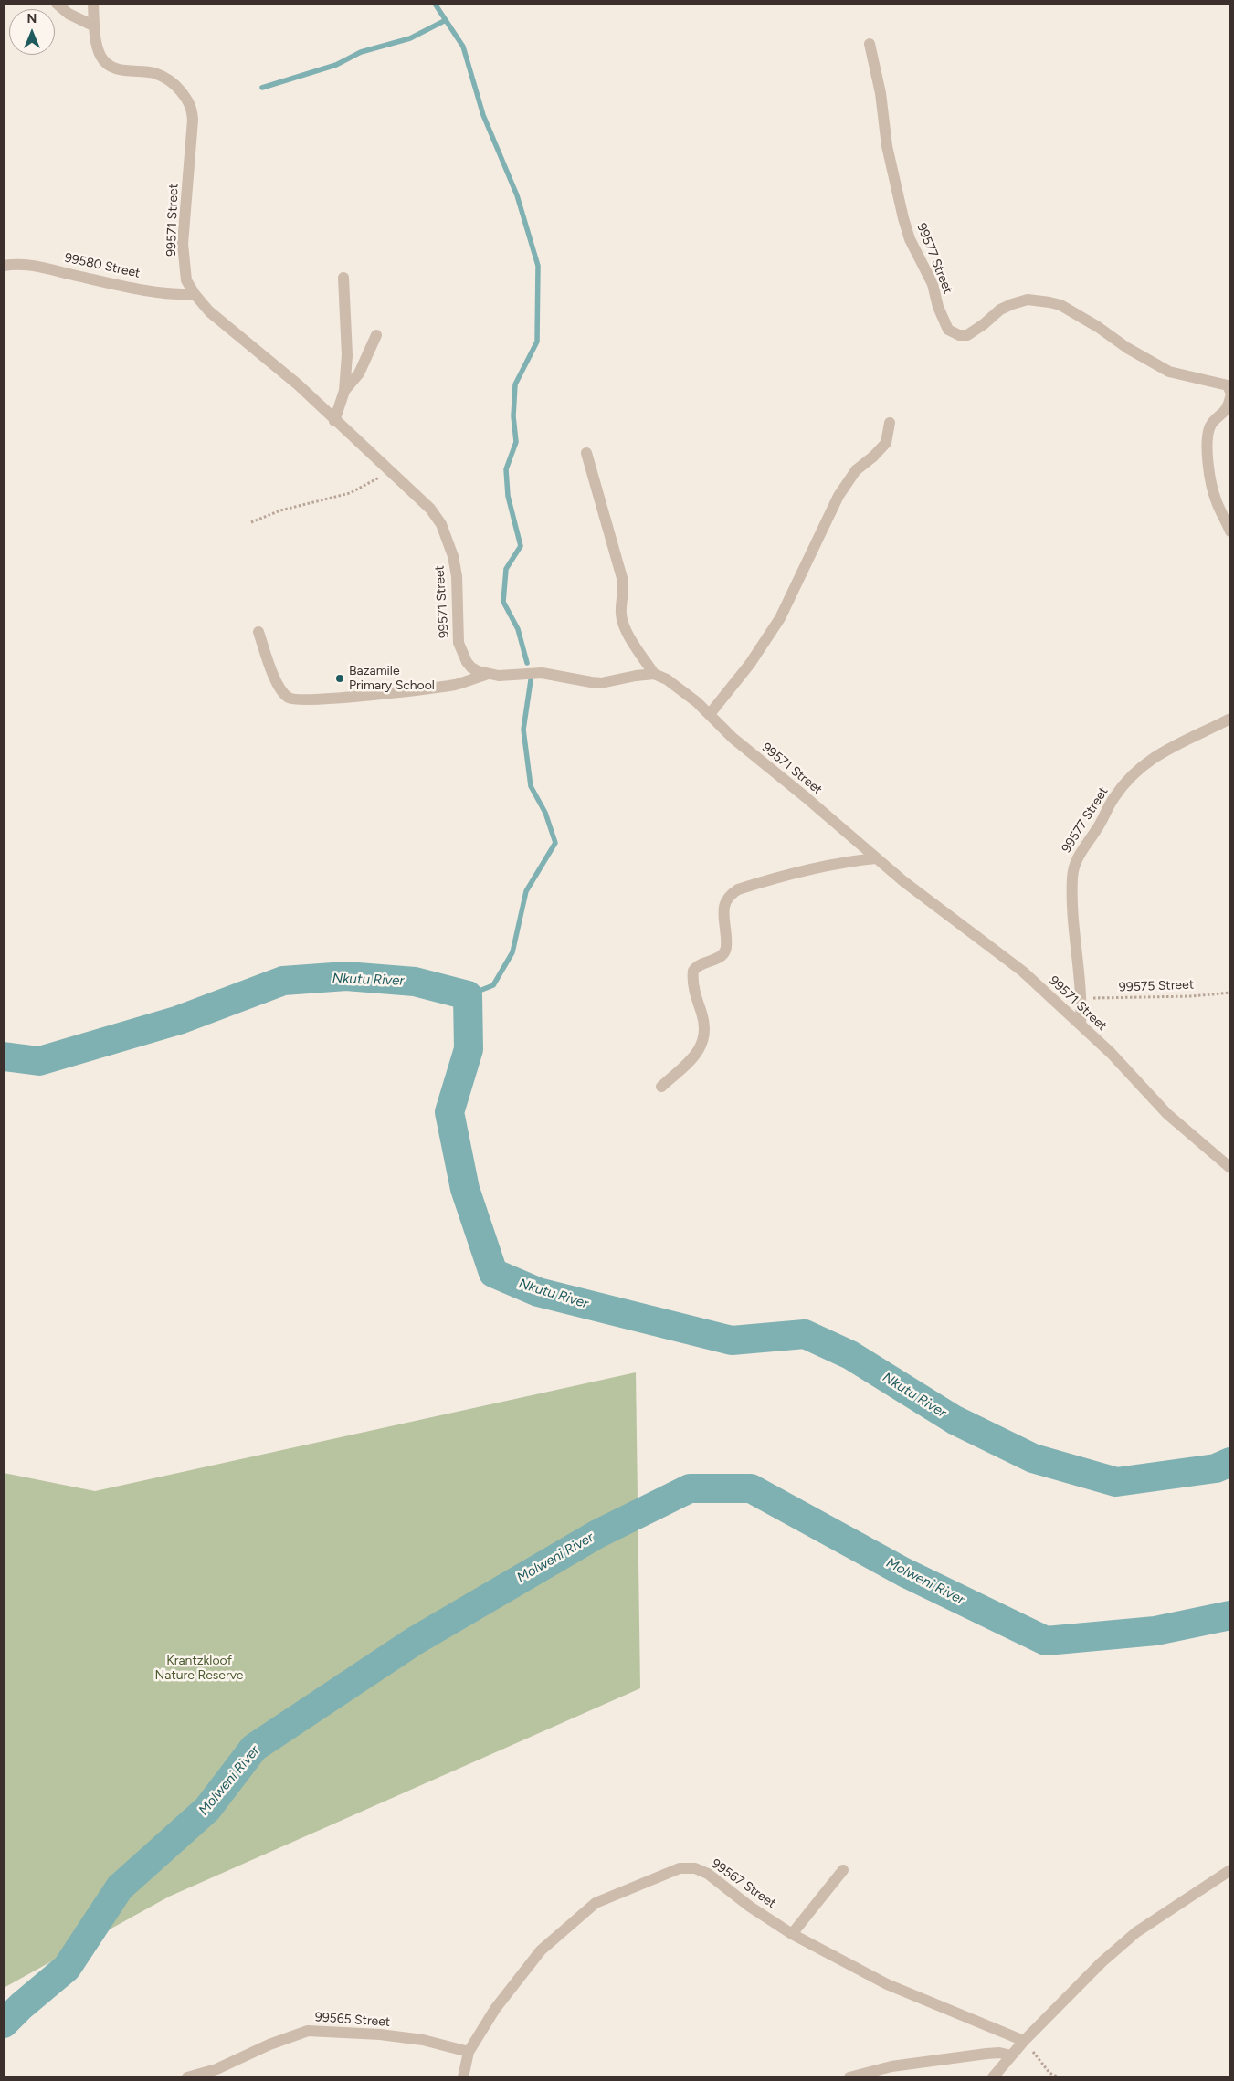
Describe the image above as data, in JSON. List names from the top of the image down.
{
  "streets": {
    "street": [
      "99571 Street",
      "99577 Street",
      "99580 Street",
      "99567 Street",
      "99565 Street"
    ],
    "path": ["99575 Street"]
  },
  "crossings": [
    ["99571 Street", "99577 Street"],
    ["99571 Street", "99580 Street"],
    ["99577 Street", "99575 Street"],
    ["99567 Street", "99565 Street"]
  ],
  "water": ["Nkutu River", "Molweni River"],
  "parks": ["Krantzkloof Nature Reserve"],
  "places": ["Bazamile Primary School"],
  "north": "top"
}
